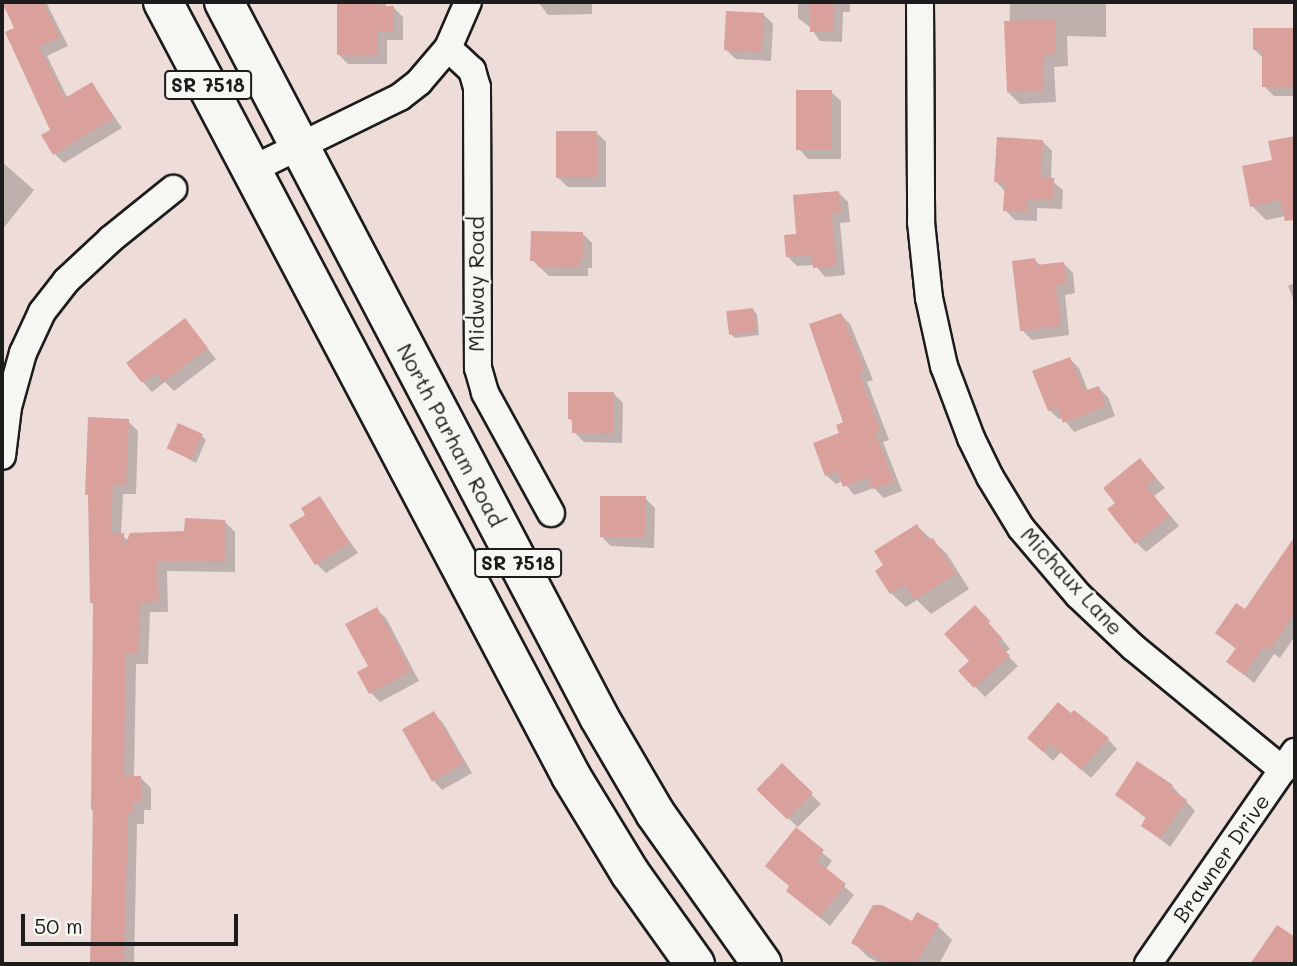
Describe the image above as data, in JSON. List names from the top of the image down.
{
  "streets": {
    "highway": ["SR 7518", "North Parham Road"],
    "street": ["Midway Road", "Michaux Lane", "Brawner Drive"]
  },
  "crossings": [
    ["Michaux Lane", "Brawner Drive"]
  ],
  "scale_bar": "50 m"
}
